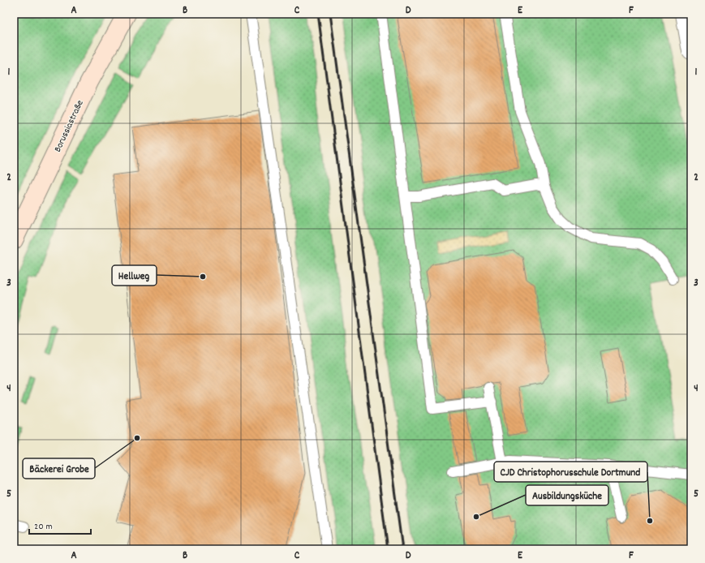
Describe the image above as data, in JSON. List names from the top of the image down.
{
  "streets": {
    "main road": ["Borussiastraße"]
  },
  "places": [
    "Hellweg",
    "Bäckerei Grobe",
    "Ausbildungsküche",
    "CJD Christophorusschule Dortmund"
  ],
  "scale_bar": "20 m",
  "grid": {
    "columns": [
      "A",
      "B",
      "C",
      "D",
      "E",
      "F"
    ],
    "rows": [
      "1",
      "2",
      "3",
      "4",
      "5"
    ]
  }
}
